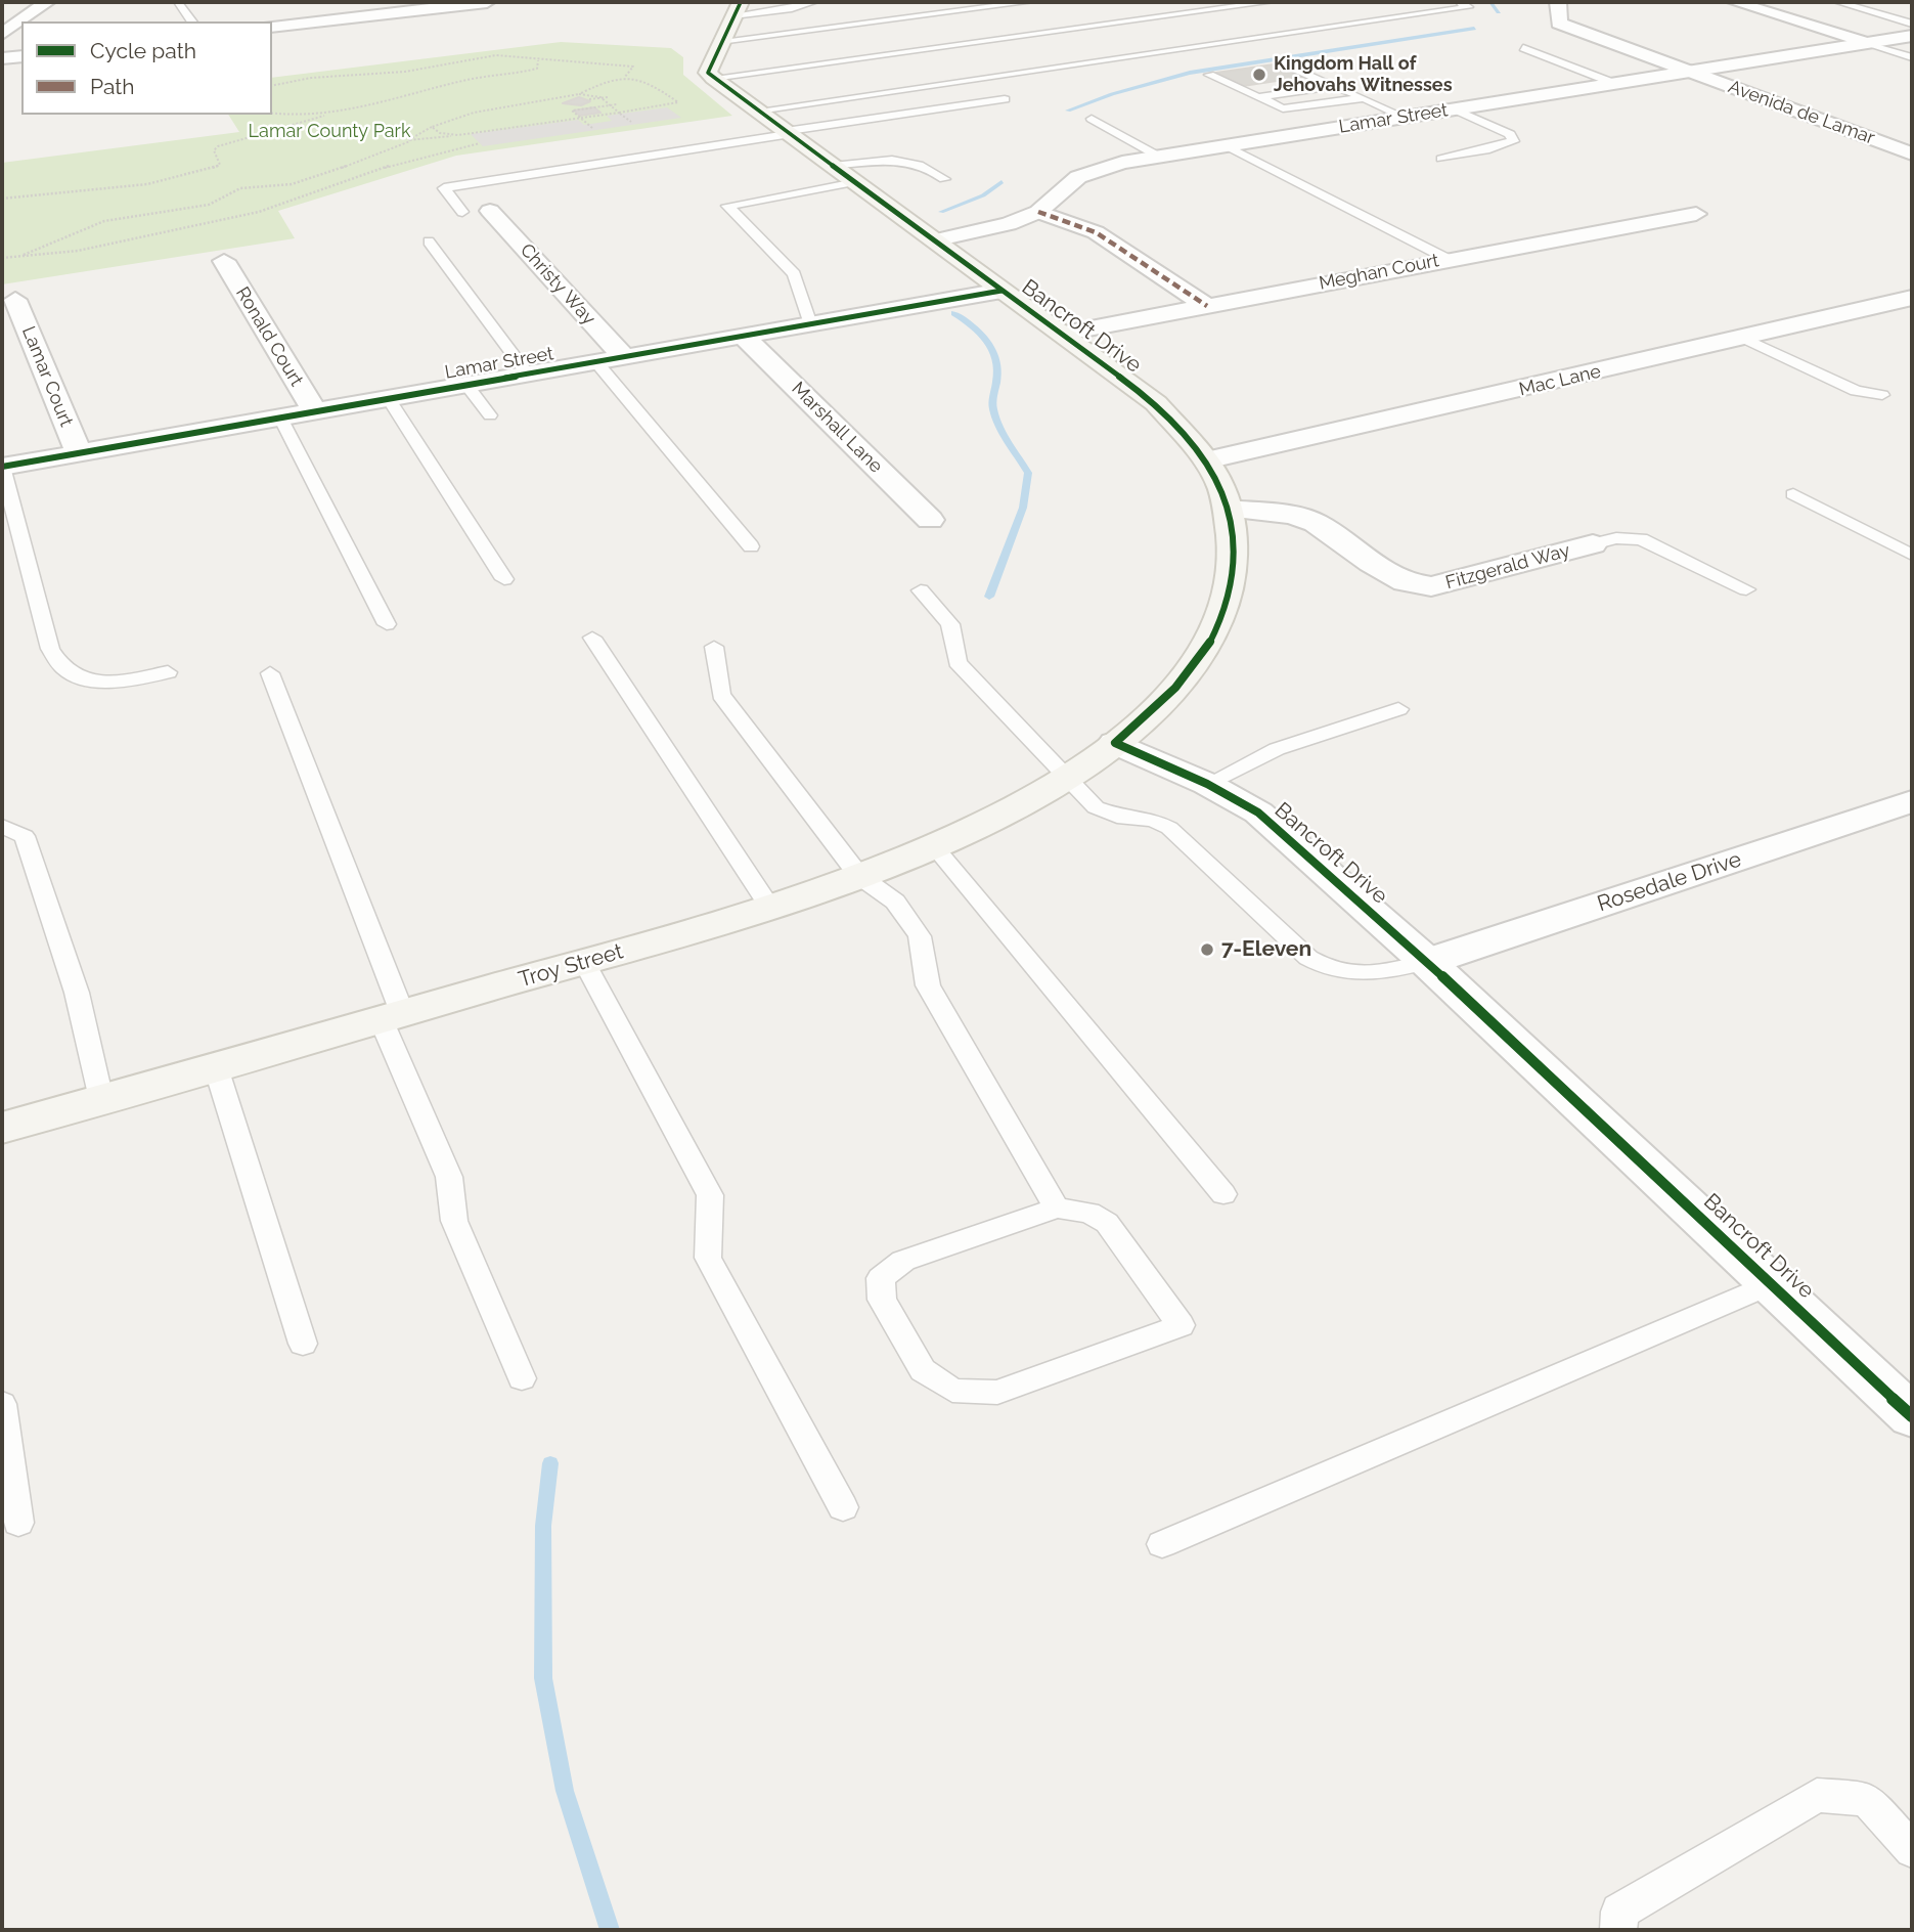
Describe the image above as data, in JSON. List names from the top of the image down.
{
  "streets": {
    "main road": ["Bancroft Drive", "Troy Street"],
    "street": [
      "Avenida de Lamar",
      "Lamar Street",
      "Meghan Court",
      "Christy Way",
      "Ronald Court",
      "Lamar Court",
      "Mac Lane",
      "Marshall Lane",
      "Fitzgerald Way",
      "Rosedale Drive"
    ]
  },
  "crossings": [
    ["Avenida de Lamar", "Lamar Street"],
    ["Lamar Street", "Christy Way"],
    ["Lamar Street", "Bancroft Drive"],
    ["Lamar Street", "Ronald Court"],
    ["Lamar Street", "Lamar Court"],
    ["Lamar Street", "Marshall Lane"],
    ["Meghan Court", "Bancroft Drive"],
    ["Bancroft Drive", "Mac Lane"],
    ["Bancroft Drive", "Fitzgerald Way"],
    ["Bancroft Drive", "Rosedale Drive"],
    ["Bancroft Drive", "Troy Street"]
  ],
  "parks": ["Lamar County Park"],
  "places": ["Kingdom Hall of Jehovahs Witnesses", "7-Eleven"],
  "legend": ["Cycle path", "Path"]
}
